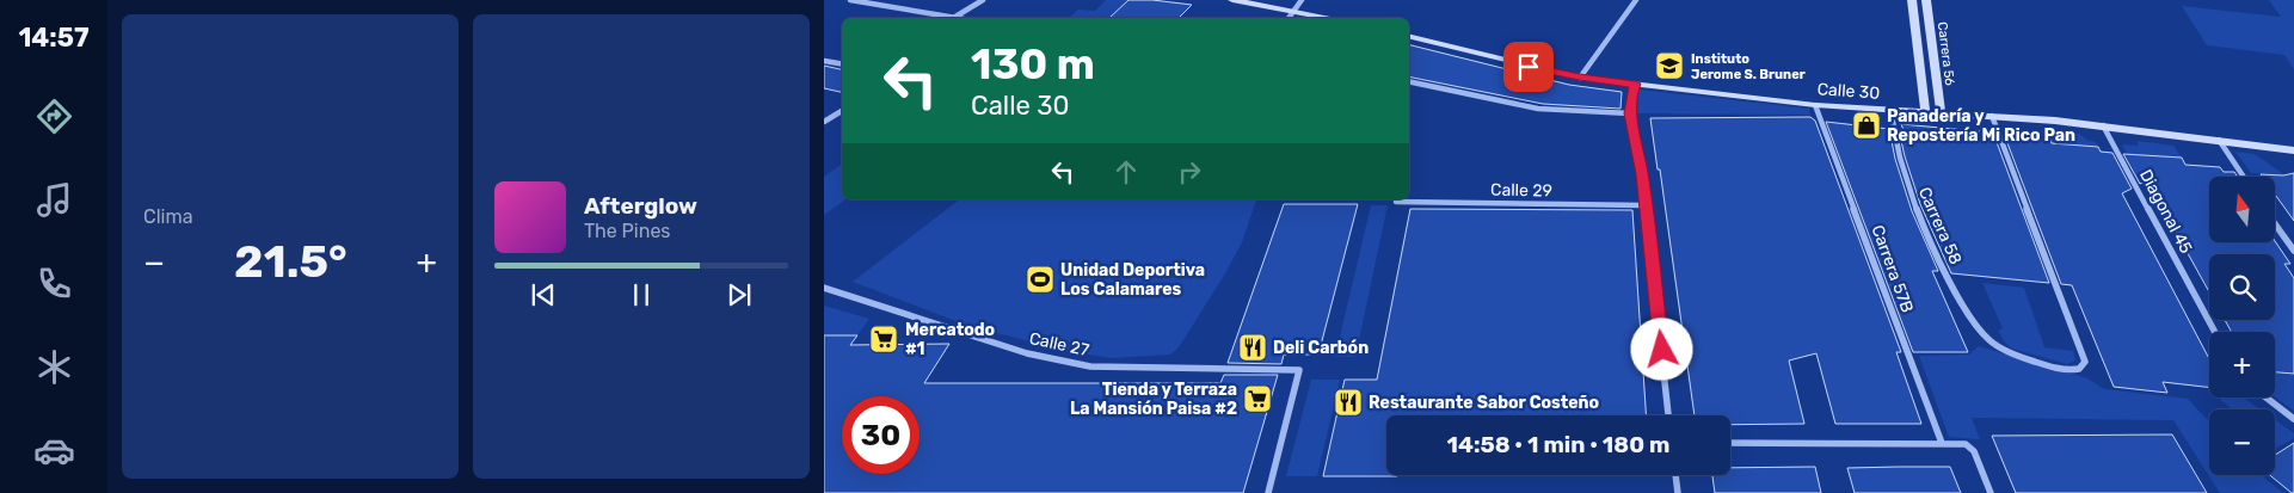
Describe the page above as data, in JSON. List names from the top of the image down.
{
  "streets": {
    "main road": ["Carrera 56", "Calle 30"],
    "street": [
      "Calle 29",
      "Diagonal 45",
      "Carrera 58",
      "Carrera 57B",
      "Calle 27"
    ]
  },
  "crossings": [
    ["Carrera 56", "Calle 30"],
    ["Calle 30", "Diagonal 45"],
    ["Calle 30", "Carrera 58"],
    ["Calle 30", "Carrera 57B"]
  ],
  "places": {
    "school or university": ["Instituto Jerome S. Bruner"],
    "shop": ["Panadería y Repostería Mi Rico Pan"],
    "sports": ["Unidad Deportiva Los Calamares"],
    "supermarket": ["Mercatodo #1", "Tienda y Terraza La Mansión Paisa #2"],
    "restaurant": ["Deli Carbón", "Restaurante Sabor Costeño"]
  },
  "north": "top",
  "page": {
    "tabs": "14:57",
    "tile": "Clima",
    "turn": ["130 m", "Calle 30"],
    "map_buttons": ["+", "−"],
    "song": ["Afterglow", "The Pines"],
    "heat": ["−", "21.5°", "+"],
    "limit": "30",
    "trip": "14:58 · 1 min · 180 m"
  }
}
